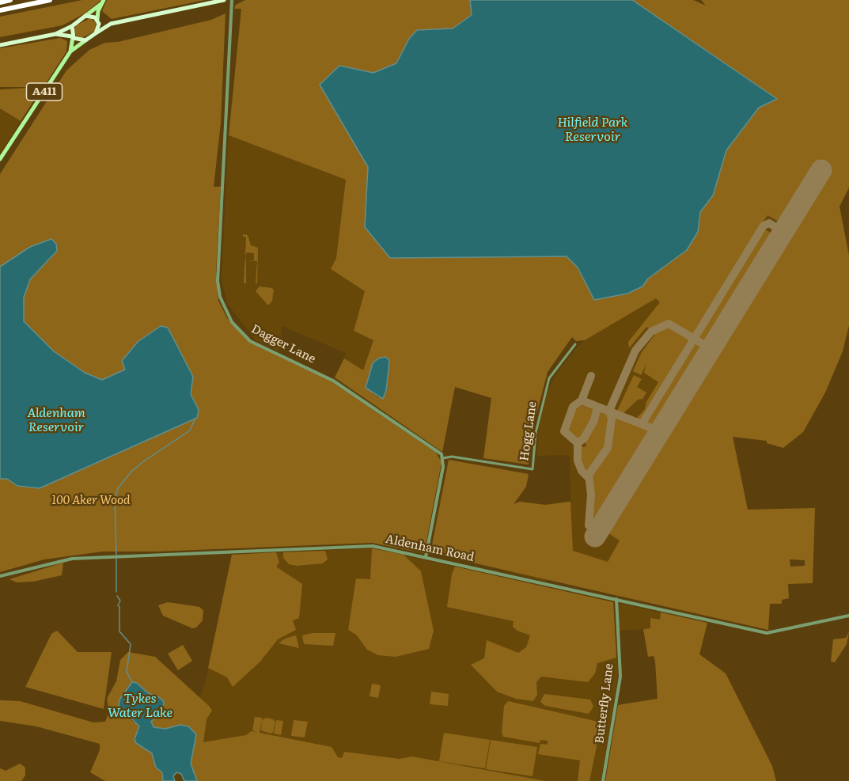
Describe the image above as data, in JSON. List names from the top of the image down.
{
  "streets": {
    "main road": ["A411"],
    "street": [
      "Dagger Lane",
      "Hogg Lane",
      "Aldenham Road",
      "Butterfly Lane"
    ]
  },
  "crossings": [
    ["Dagger Lane", "Hogg Lane"],
    ["Aldenham Road", "Butterfly Lane"]
  ],
  "water": ["Hilfield Park Reservoir", "Aldenham Reservoir", "Tykes Water Lake"],
  "parks": ["100 Aker Wood"]
}
